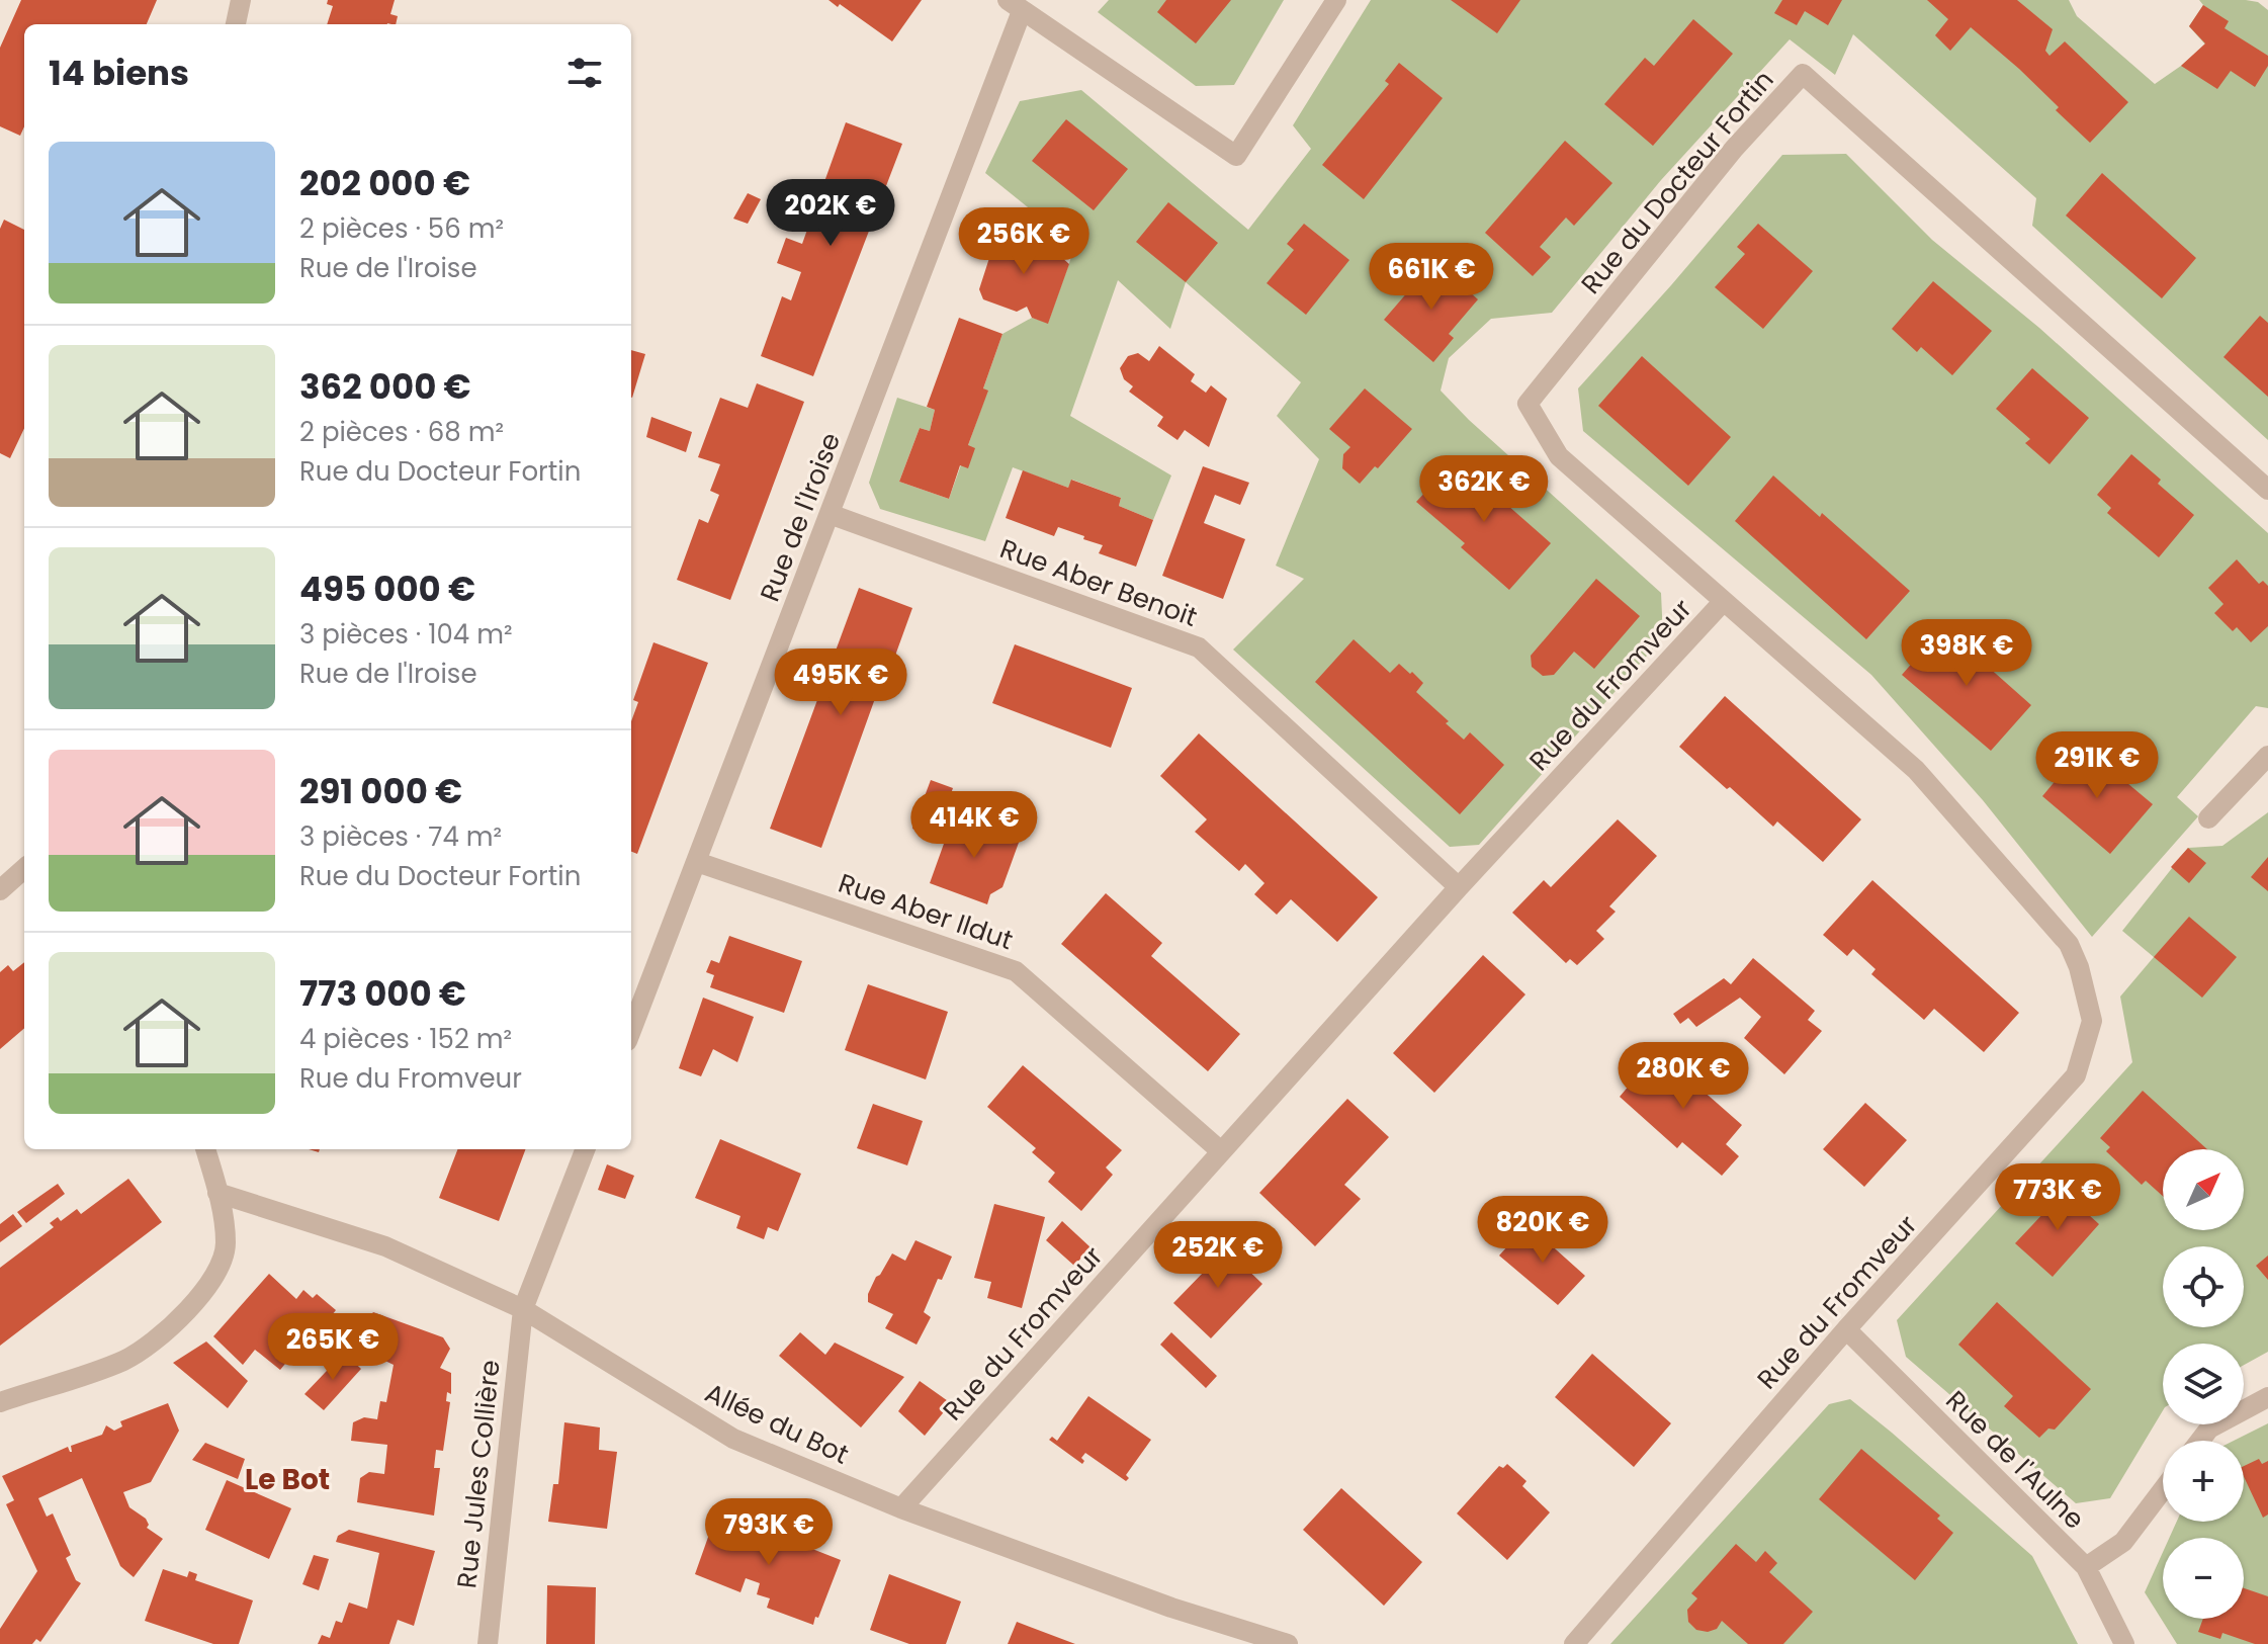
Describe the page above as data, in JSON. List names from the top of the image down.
{
  "streets": {
    "street": [
      "Rue du Docteur Fortin",
      "Rue de l'Iroise",
      "Rue Aber Benoit",
      "Rue du Fromveur",
      "Rue Aber Ildut",
      "Allée du Bot",
      "Rue de l'Aulne",
      "Rue Jules Collière"
    ]
  },
  "crossings": [
    ["Rue du Docteur Fortin", "Rue du Fromveur"],
    ["Rue de l'Iroise", "Rue Aber Benoit"],
    ["Rue de l'Iroise", "Rue Aber Ildut"],
    ["Rue Aber Benoit", "Rue du Fromveur"],
    ["Rue du Fromveur", "Rue Aber Ildut"],
    ["Rue du Fromveur", "Allée du Bot"],
    ["Rue du Fromveur", "Rue de l'Aulne"],
    ["Allée du Bot", "Rue Jules Collière"]
  ],
  "districts": ["Le Bot"],
  "north": "top right",
  "page": {
    "heading": "14 biens",
    "list": [
      {
        "name": "202 000 €",
        "note": "2 pièces · 56 m² · Rue de l'Iroise"
      },
      {
        "name": "362 000 €",
        "note": "2 pièces · 68 m² · Rue du Docteur Fortin"
      },
      {
        "name": "495 000 €",
        "note": "3 pièces · 104 m² · Rue de l'Iroise"
      },
      {
        "name": "291 000 €",
        "note": "3 pièces · 74 m² · Rue du Docteur Fortin"
      },
      {
        "name": "773 000 €",
        "note": "4 pièces · 152 m² · Rue du Fromveur"
      }
    ],
    "price": [
      "202K €",
      "256K €",
      "661K €",
      "362K €",
      "398K €",
      "495K €",
      "291K €",
      "414K €",
      "280K €",
      "773K €",
      "820K €",
      "252K €",
      "265K €",
      "793K €"
    ],
    "map_buttons": ["+", "−"]
  }
}
